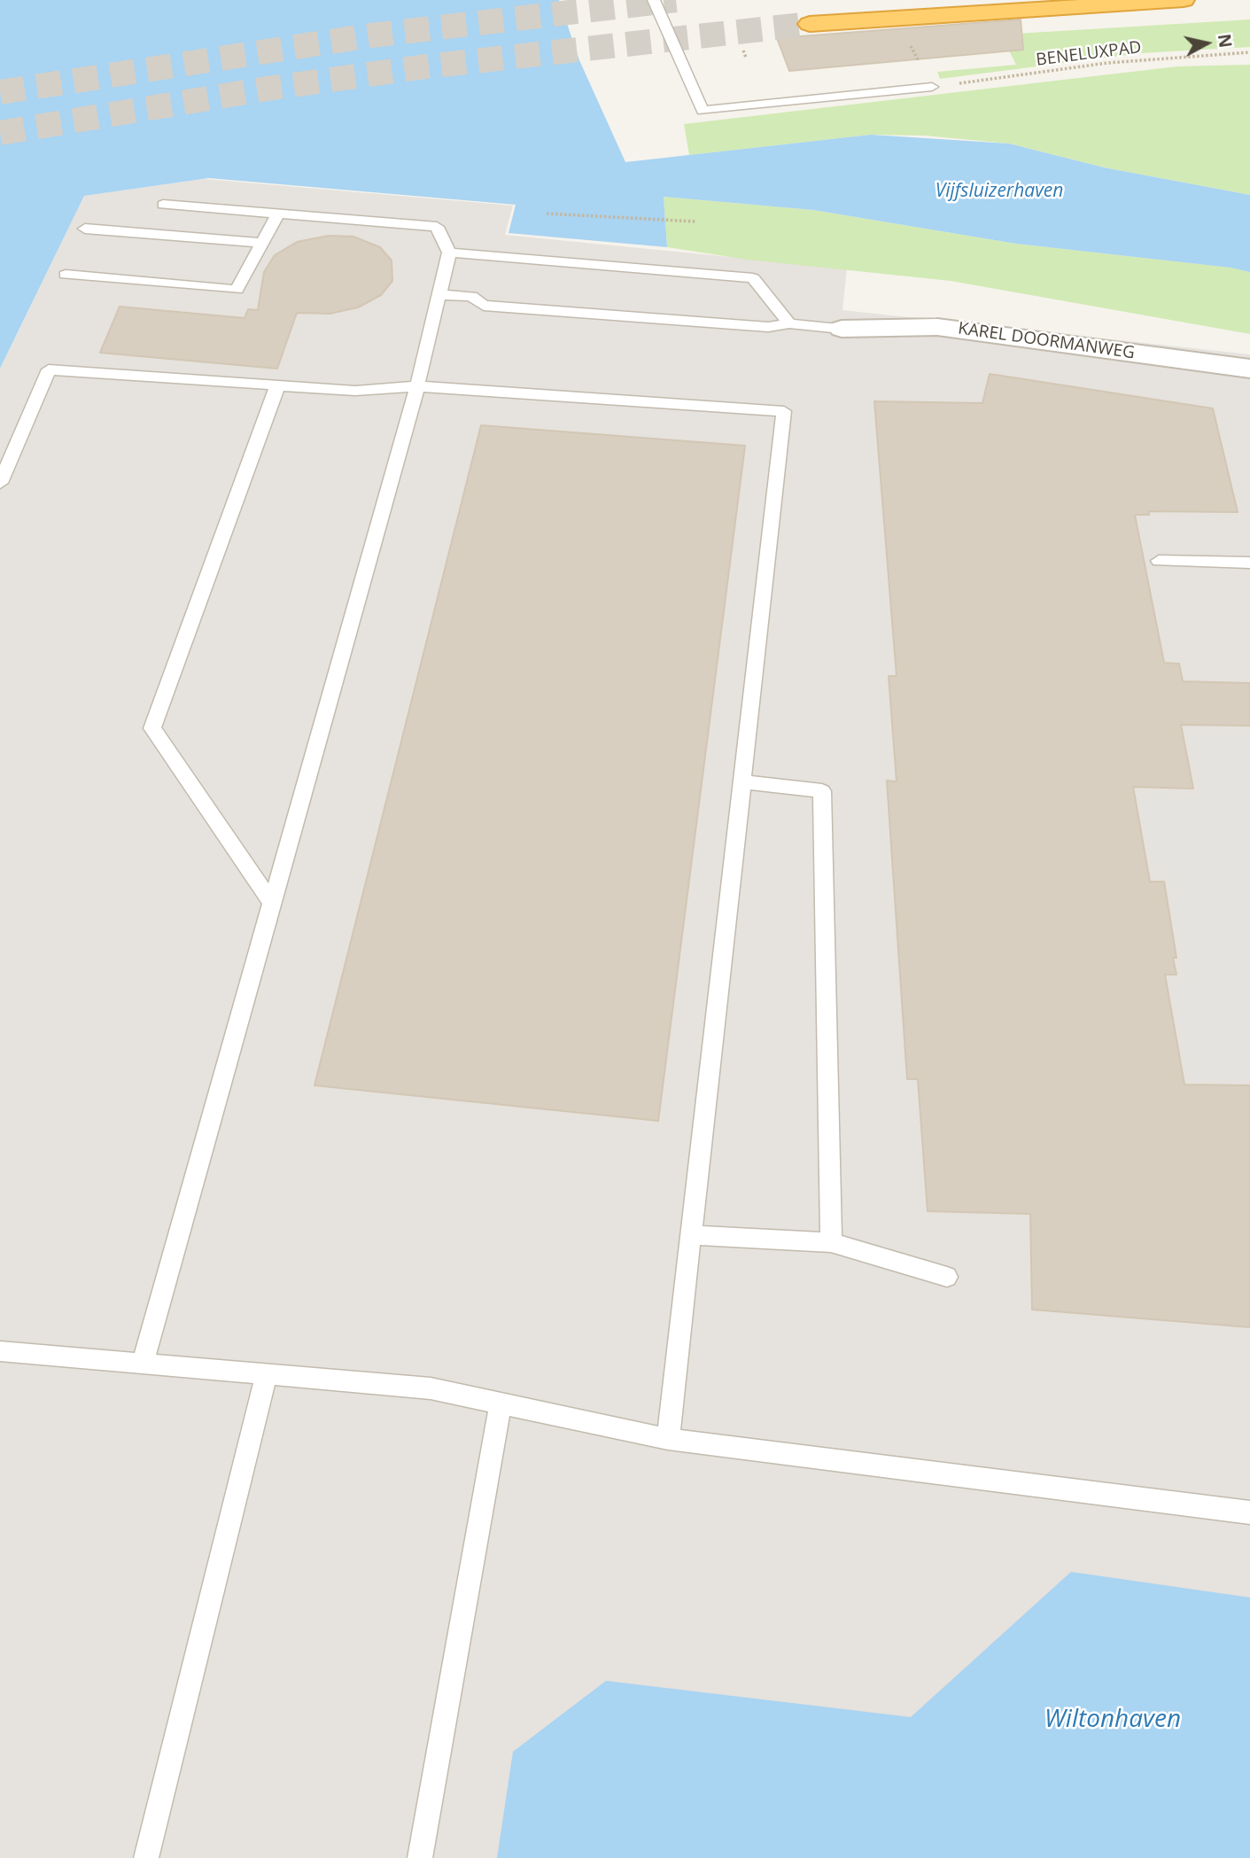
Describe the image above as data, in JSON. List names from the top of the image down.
{
  "streets": {
    "street": ["KAREL DOORMANWEG"],
    "path": ["BENELUXPAD"]
  },
  "water": ["Vijfsluizerhaven", "Wiltonhaven"],
  "north": "right"
}
